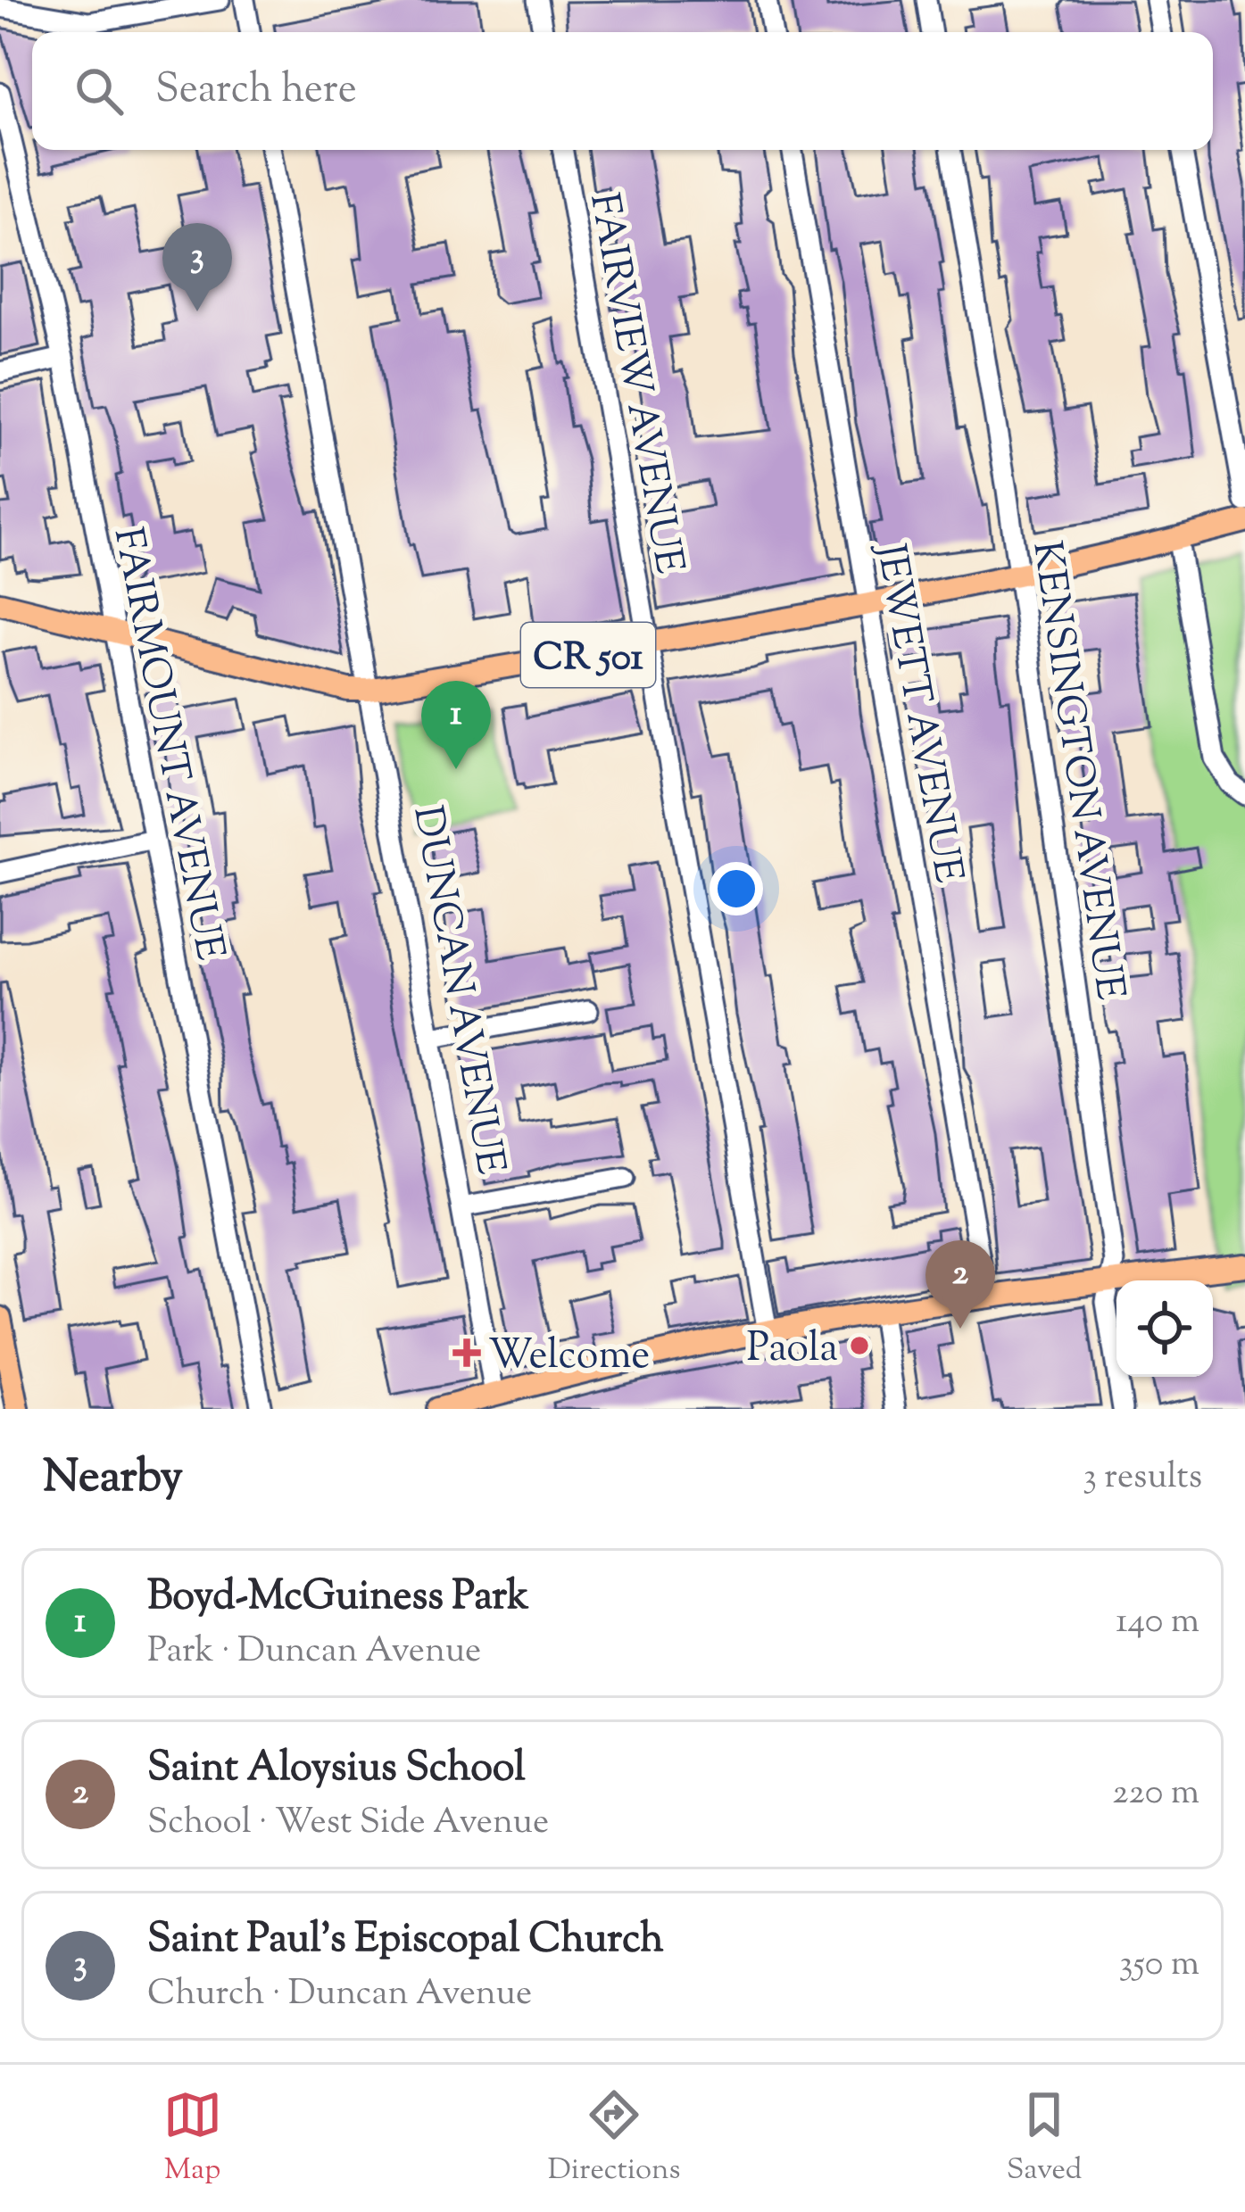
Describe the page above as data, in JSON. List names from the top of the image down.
{
  "streets": {
    "main road": ["CR 501"],
    "street": [
      "FAIRVIEW AVENUE",
      "JEWETT AVENUE",
      "FAIRMOUNT AVENUE",
      "KENSINGTON AVENUE",
      "DUNCAN AVENUE"
    ]
  },
  "crossings": [
    ["FAIRVIEW AVENUE", "CR 501"],
    ["CR 501", "JEWETT AVENUE"],
    ["CR 501", "FAIRMOUNT AVENUE"],
    ["CR 501", "KENSINGTON AVENUE"],
    ["CR 501", "DUNCAN AVENUE"]
  ],
  "places": {
    "other": ["Paola"],
    "health": ["Welcome"]
  },
  "page": {
    "search": "Search here",
    "pins": ["3", "1", "2"],
    "heading": ["Nearby", "3 results"],
    "list": [
      {
        "mark": "1",
        "name": "Boyd-McGuiness Park",
        "note": "Park · Duncan Avenue",
        "value": "140 m"
      },
      {
        "mark": "2",
        "name": "Saint Aloysius School",
        "note": "School · West Side Avenue",
        "value": "220 m"
      },
      {
        "mark": "3",
        "name": "Saint Paul's Episcopal Church",
        "note": "Church · Duncan Avenue",
        "value": "350 m"
      }
    ],
    "nav": ["Map", "Directions", "Saved"]
  }
}
